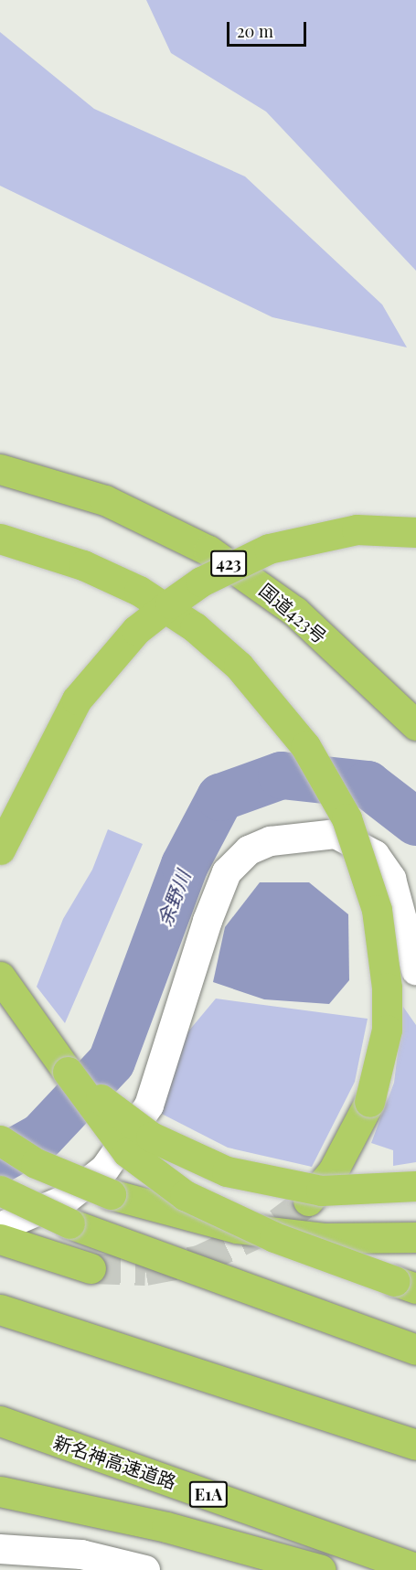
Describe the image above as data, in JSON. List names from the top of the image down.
{
  "streets": {
    "highway": [
      "423",
      "国道423号",
      "新名神高速道路",
      "E1A"
    ]
  },
  "water": ["余野川"],
  "scale_bar": "20 m"
}
